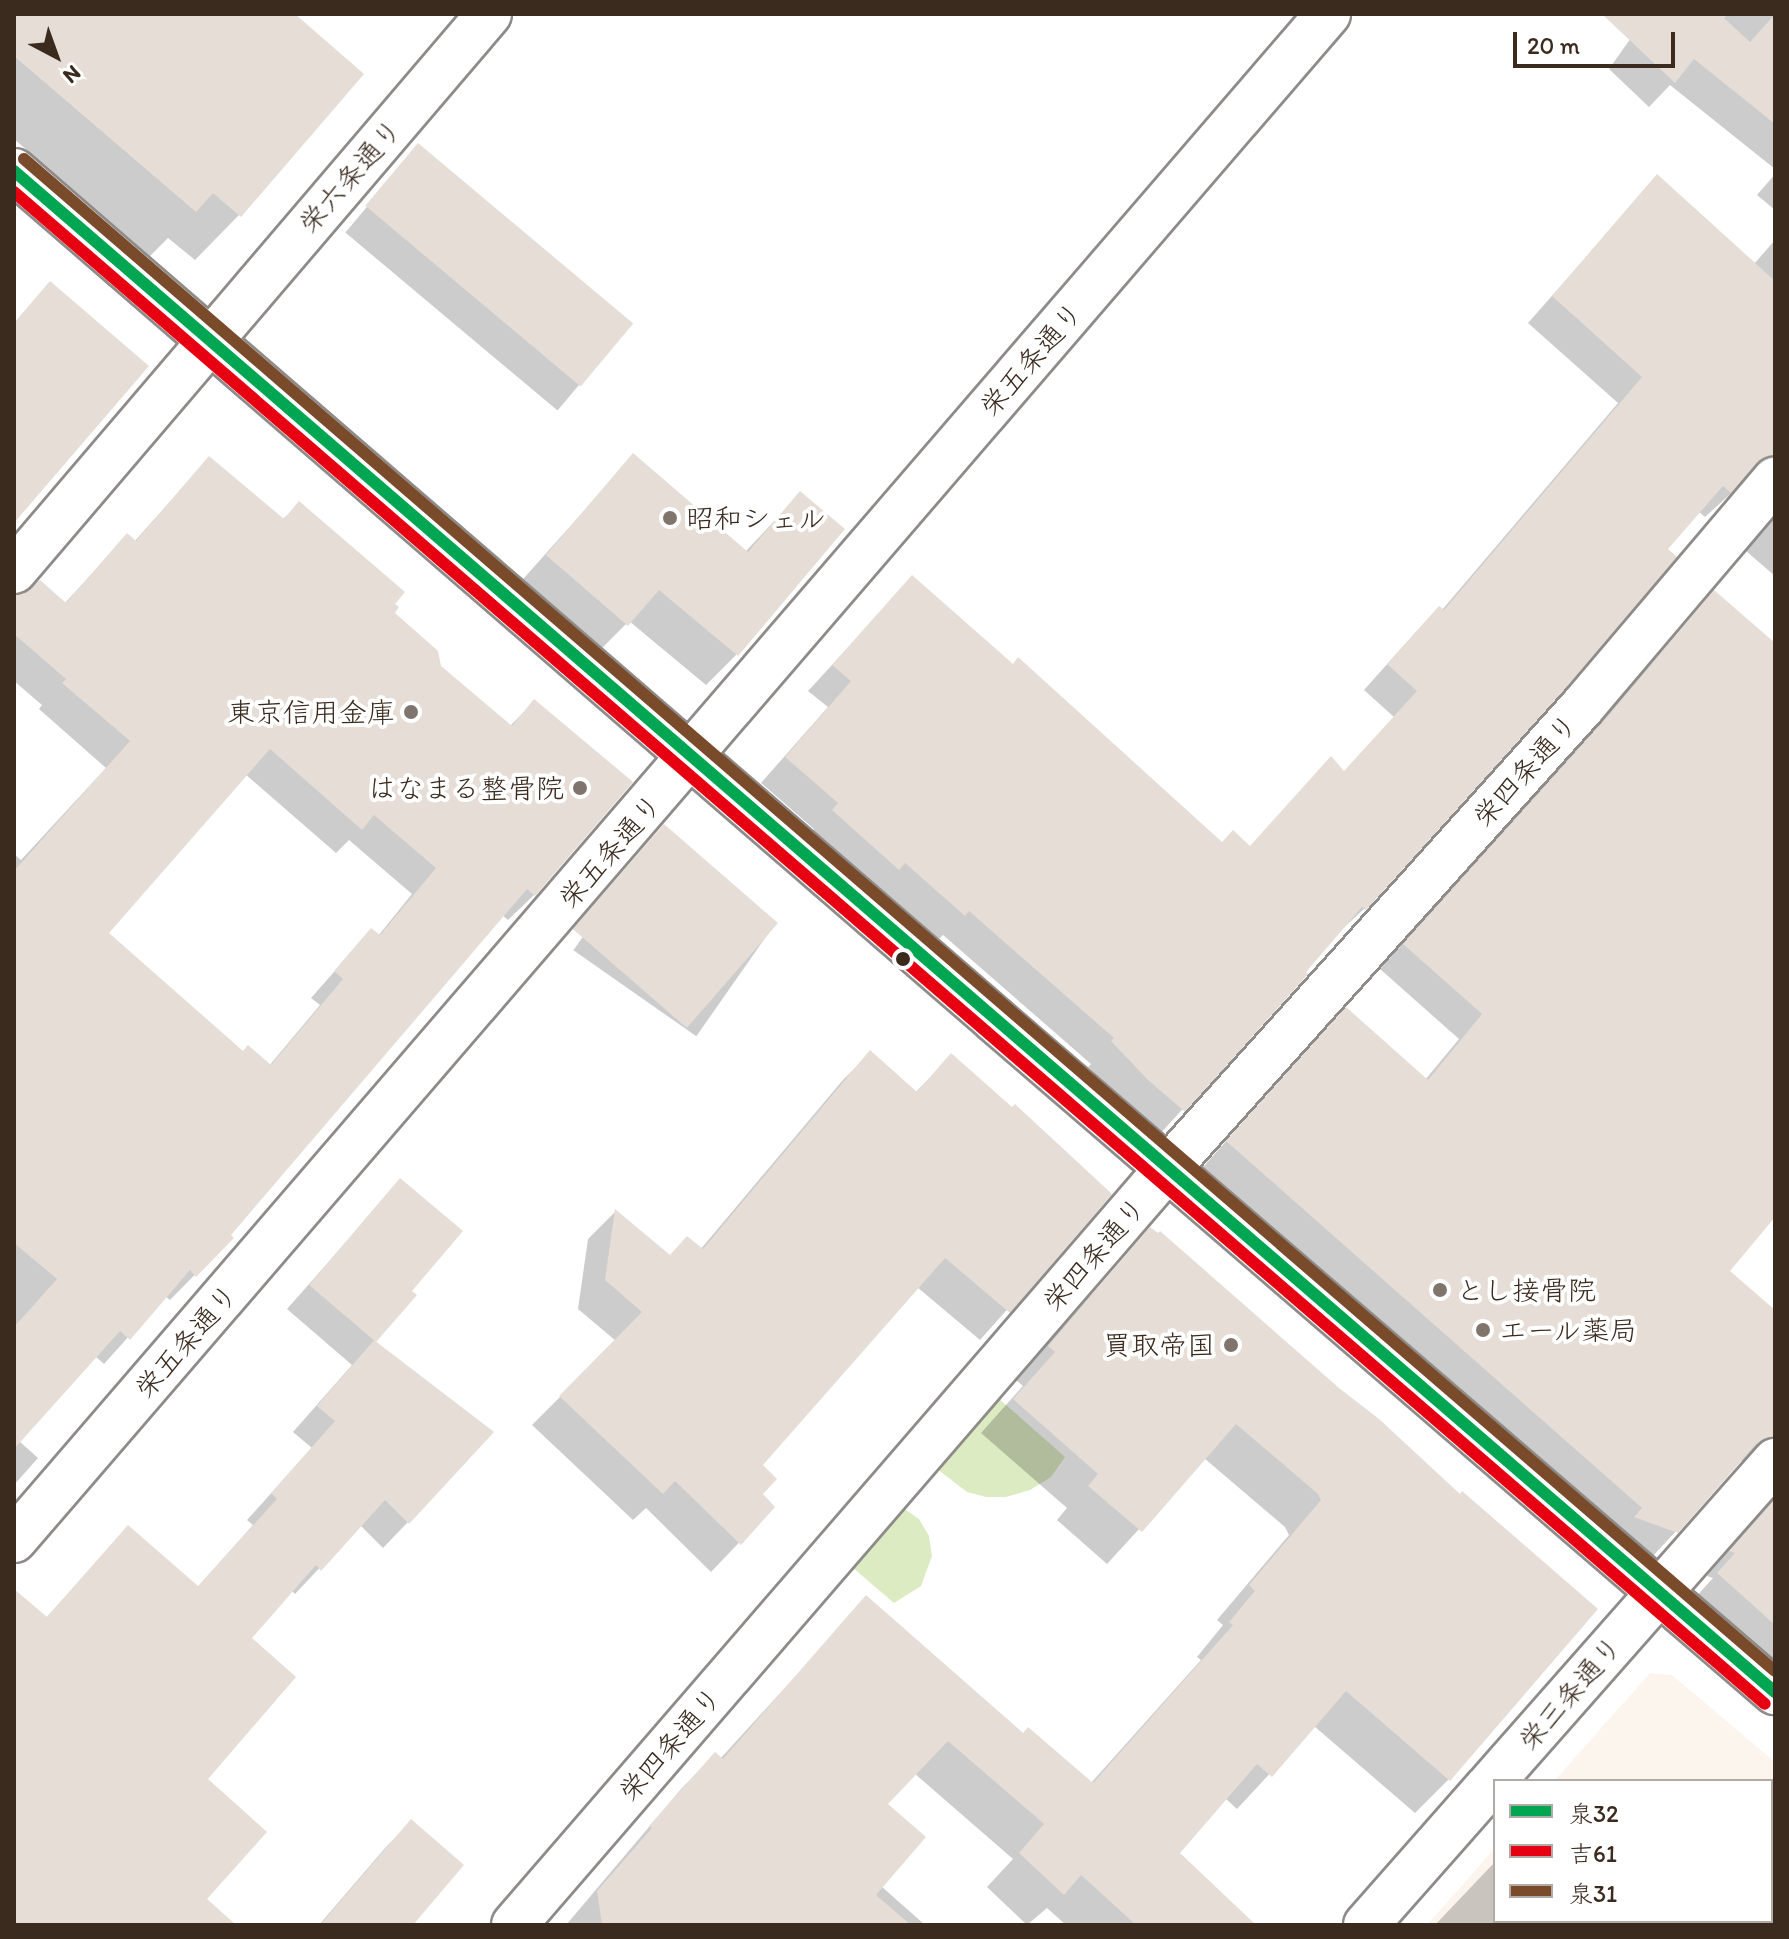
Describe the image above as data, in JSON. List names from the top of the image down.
{
  "streets": {
    "street": [
      "栄六条通り",
      "栄五条通り",
      "栄四条通り",
      "栄三条通り"
    ]
  },
  "places": [
    "昭和シェル",
    "東京信用金庫",
    "はなまる整骨院",
    "とし接骨院",
    "エール薬局",
    "買取帝国"
  ],
  "lines": ["transit line 泉31", "transit line 泉32", "transit line 吉61"],
  "legend": ["泉32", "吉61", "泉31"],
  "scale_bar": "20 m",
  "north": "bottom right"
}
